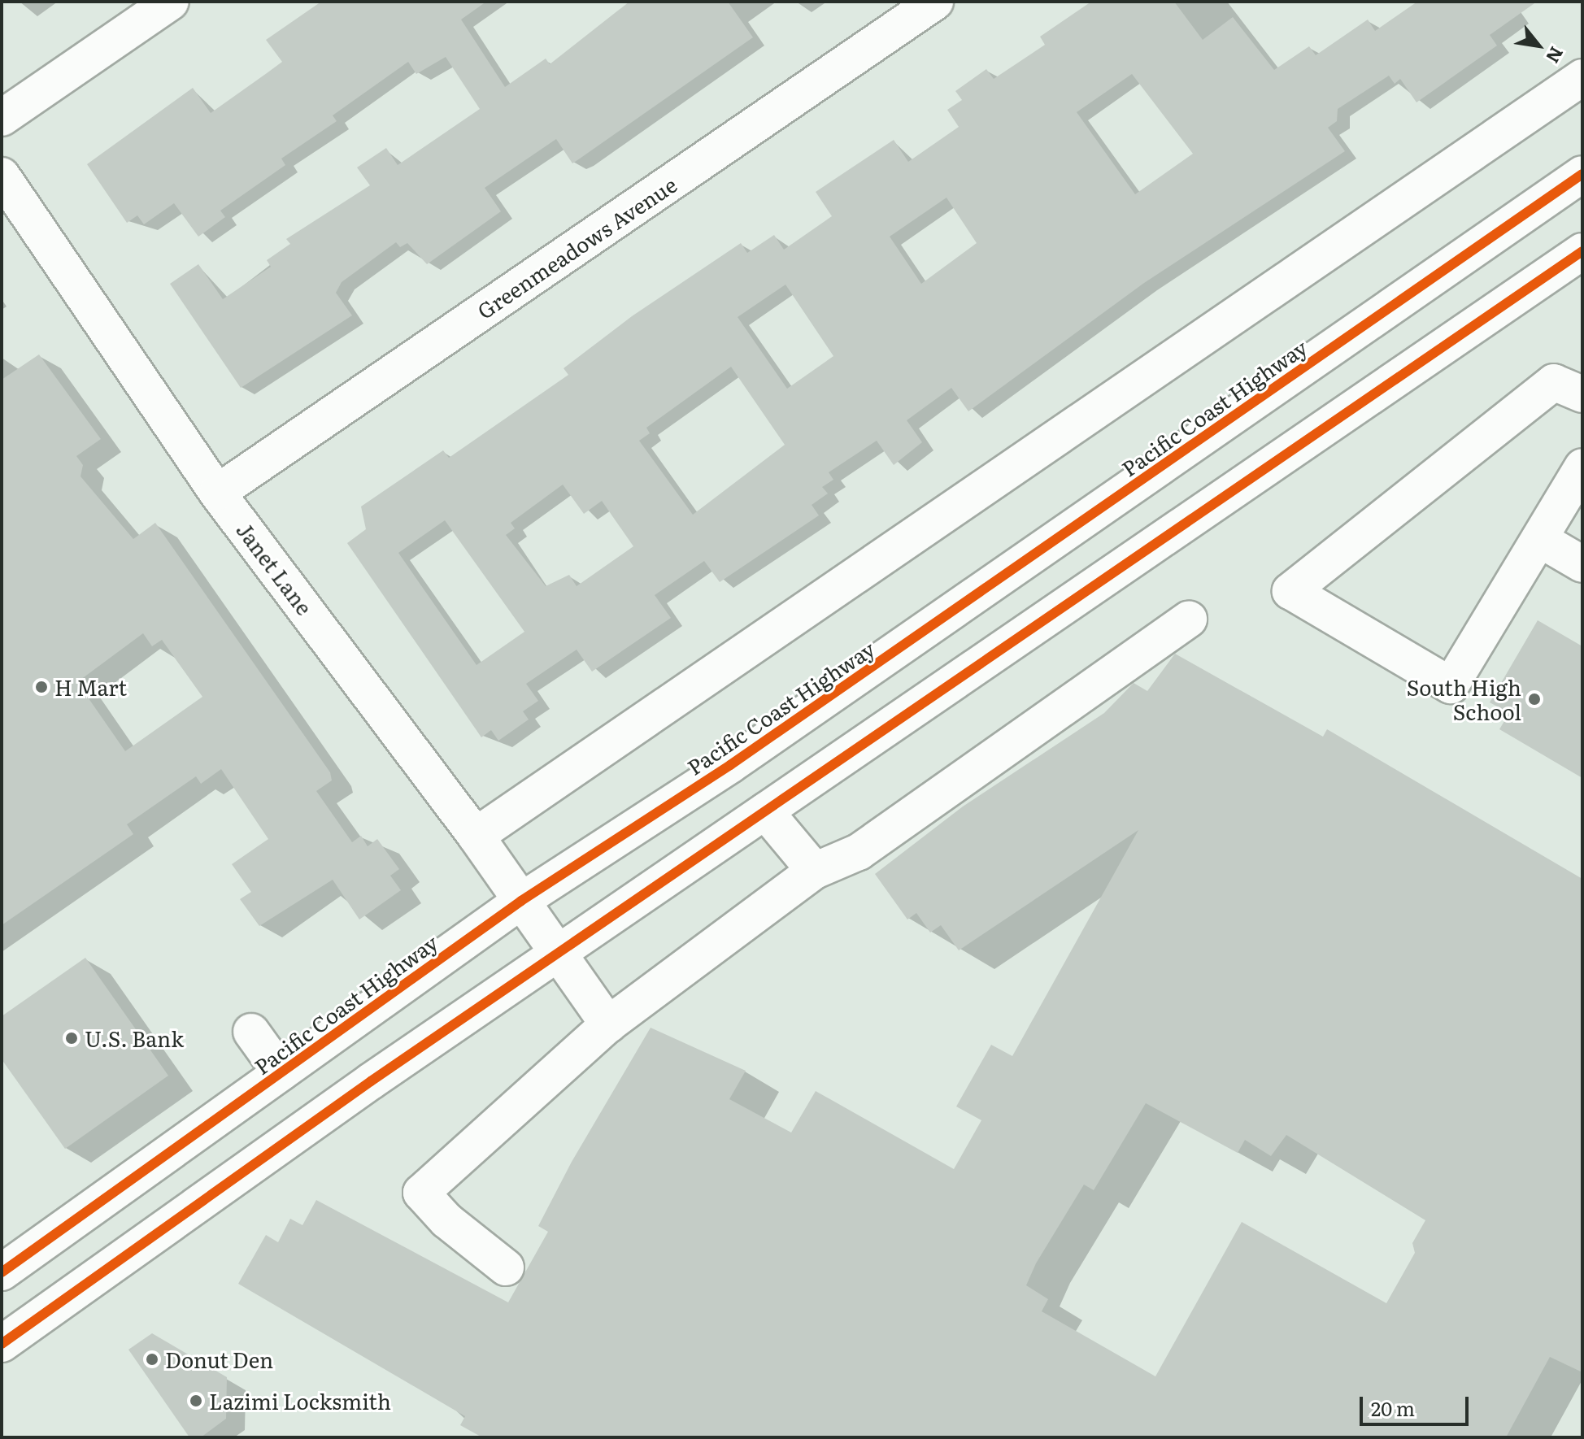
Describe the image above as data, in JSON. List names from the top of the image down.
{
  "streets": {
    "main road": ["Greenmeadows Avenue", "Pacific Coast Highway", "Janet Lane"]
  },
  "crossings": [
    ["Greenmeadows Avenue", "Janet Lane"],
    ["Pacific Coast Highway", "Janet Lane"]
  ],
  "places": [
    "H Mart",
    "South High School",
    "U.S. Bank",
    "Donut Den",
    "Lazimi Locksmith"
  ],
  "scale_bar": "20 m",
  "north": "bottom right"
}
